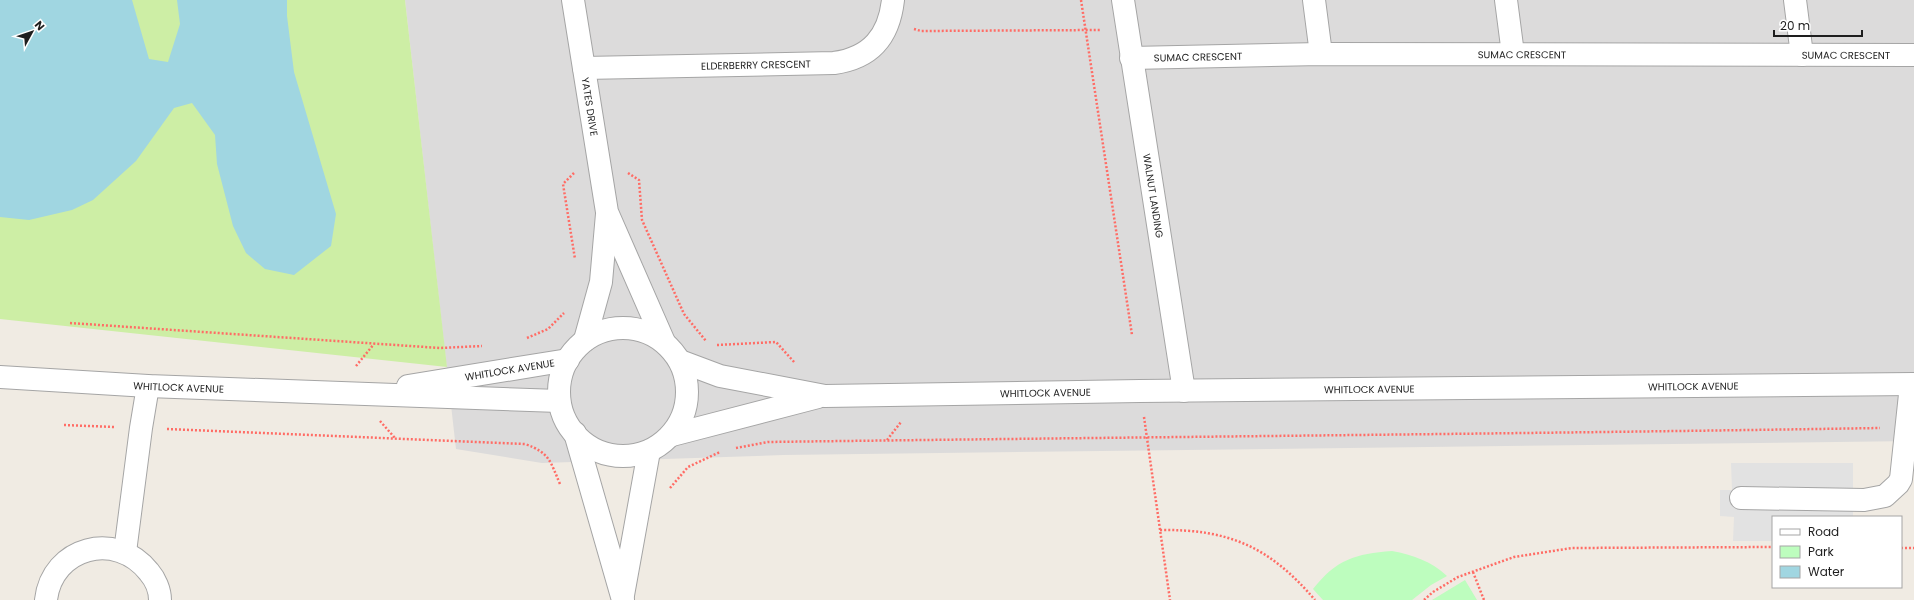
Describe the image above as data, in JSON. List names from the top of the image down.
{
  "streets": {
    "street": [
      "SUMAC CRESCENT",
      "ELDERBERRY CRESCENT",
      "YATES DRIVE",
      "WALNUT LANDING",
      "WHITLOCK AVENUE"
    ]
  },
  "crossings": [
    ["SUMAC CRESCENT", "WALNUT LANDING"],
    ["ELDERBERRY CRESCENT", "YATES DRIVE"],
    ["YATES DRIVE", "WHITLOCK AVENUE"],
    ["WALNUT LANDING", "WHITLOCK AVENUE"]
  ],
  "legend": ["Road", "Park", "Water"],
  "scale_bar": "20 m",
  "north": "top right"
}
